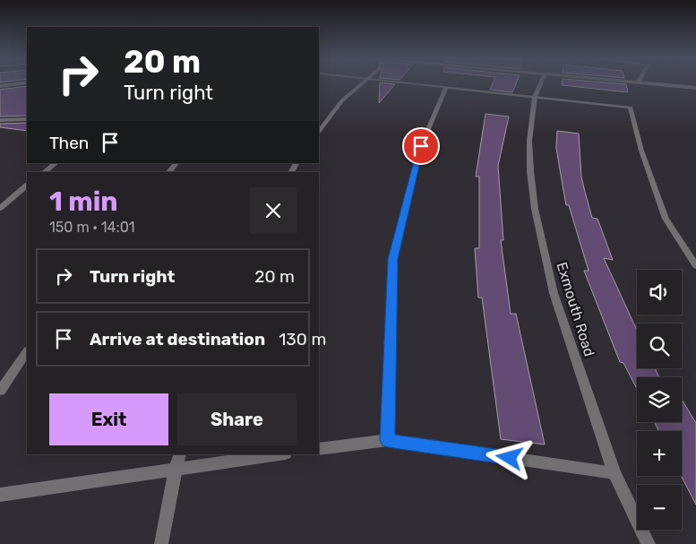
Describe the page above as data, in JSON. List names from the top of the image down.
{
  "streets": {
    "street": ["Exmouth Road"]
  },
  "page": {
    "turn": ["20 m", "Turn right"],
    "then": "Then",
    "heading": ["1 min", "150 m · 14:01"],
    "list": [
      {
        "name": "Turn right",
        "value": "20 m"
      },
      {
        "name": "Arrive at destination",
        "value": "130 m"
      }
    ],
    "map_buttons": ["+", "−"],
    "buttons": ["Exit", "Share"]
  }
}
